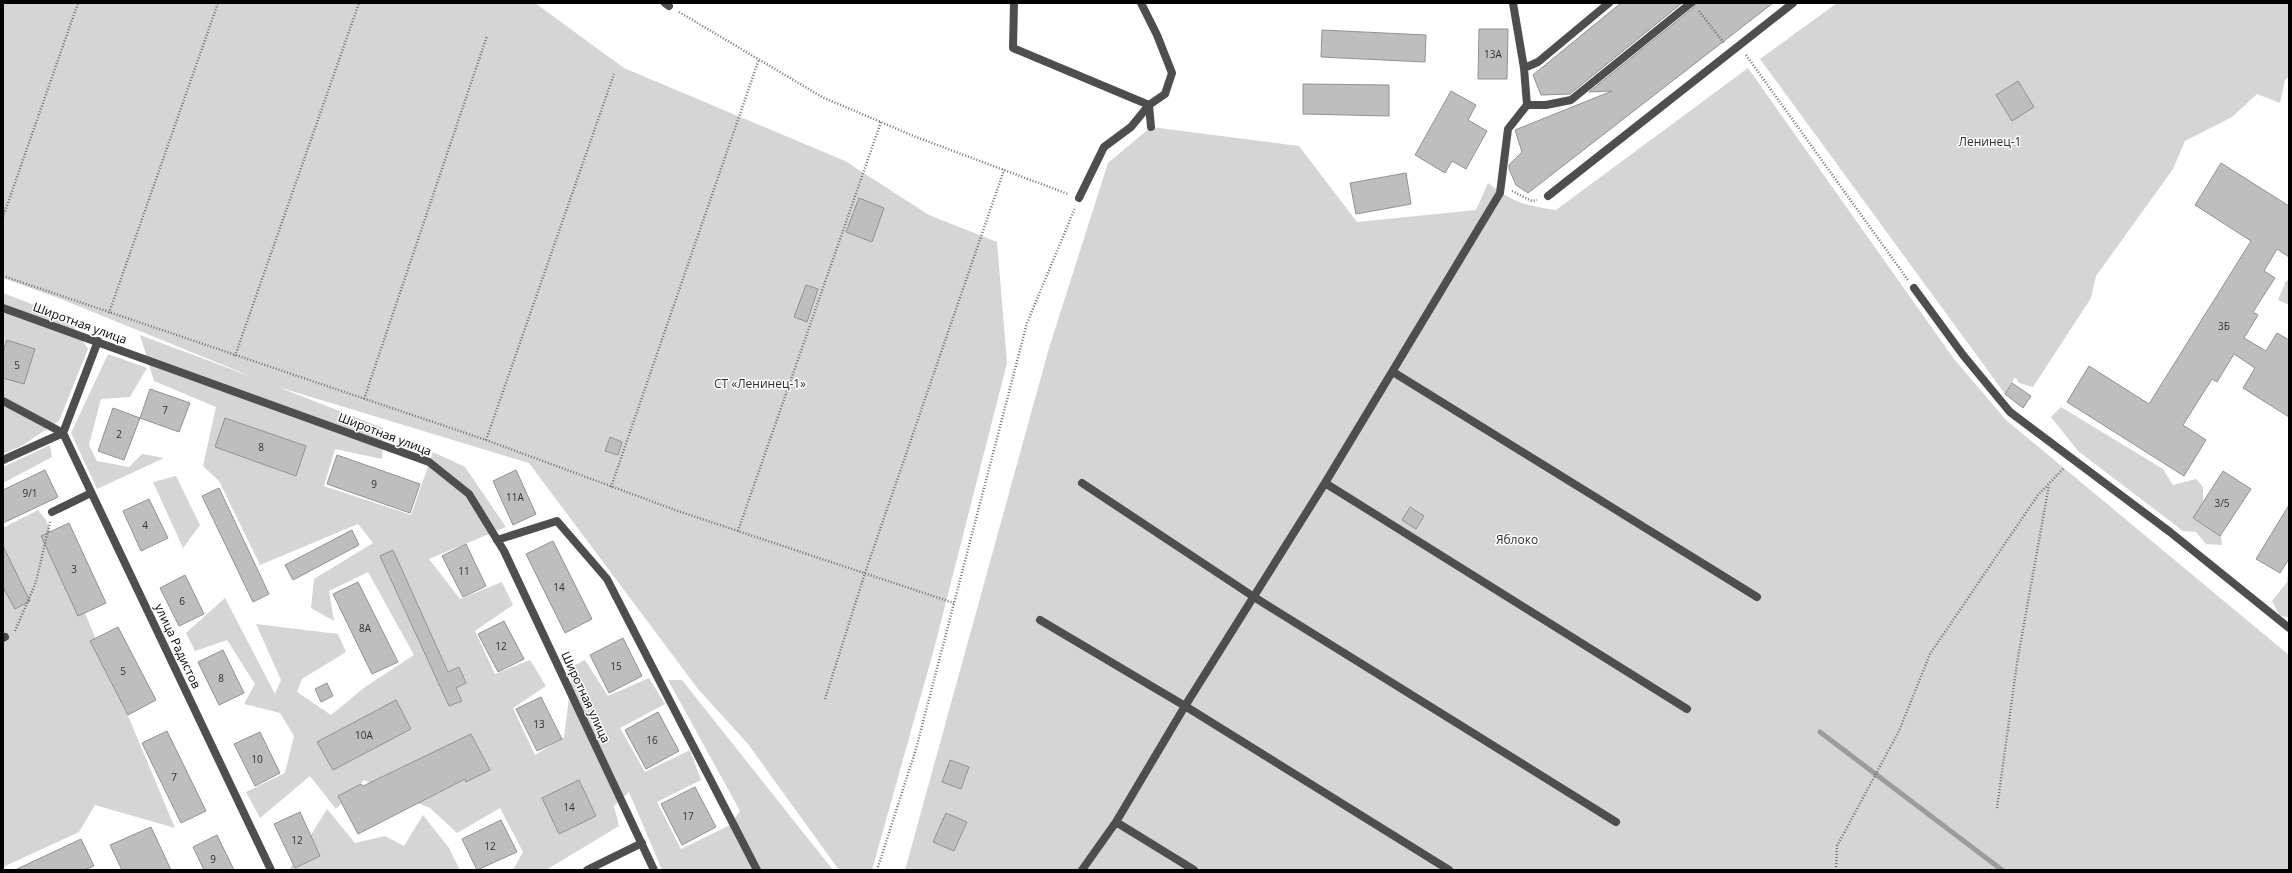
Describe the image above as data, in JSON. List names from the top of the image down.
{
  "streets": {
    "street": ["Широтная улица", "улица Радистов"]
  },
  "parks": ["Ленинец-1", "СТ «Ленинец-1»", "Яблоко"],
  "house_numbers": [
    "13А",
    "3Б",
    "5",
    "7",
    "2",
    "8",
    "9",
    "9/1",
    "11А",
    "3/5",
    "4",
    "3",
    "11",
    "14",
    "6",
    "8А",
    "12",
    "15",
    "5",
    "8",
    "13",
    "10А",
    "16",
    "10",
    "7",
    "14",
    "17",
    "12",
    "12",
    "9"
  ]
}
